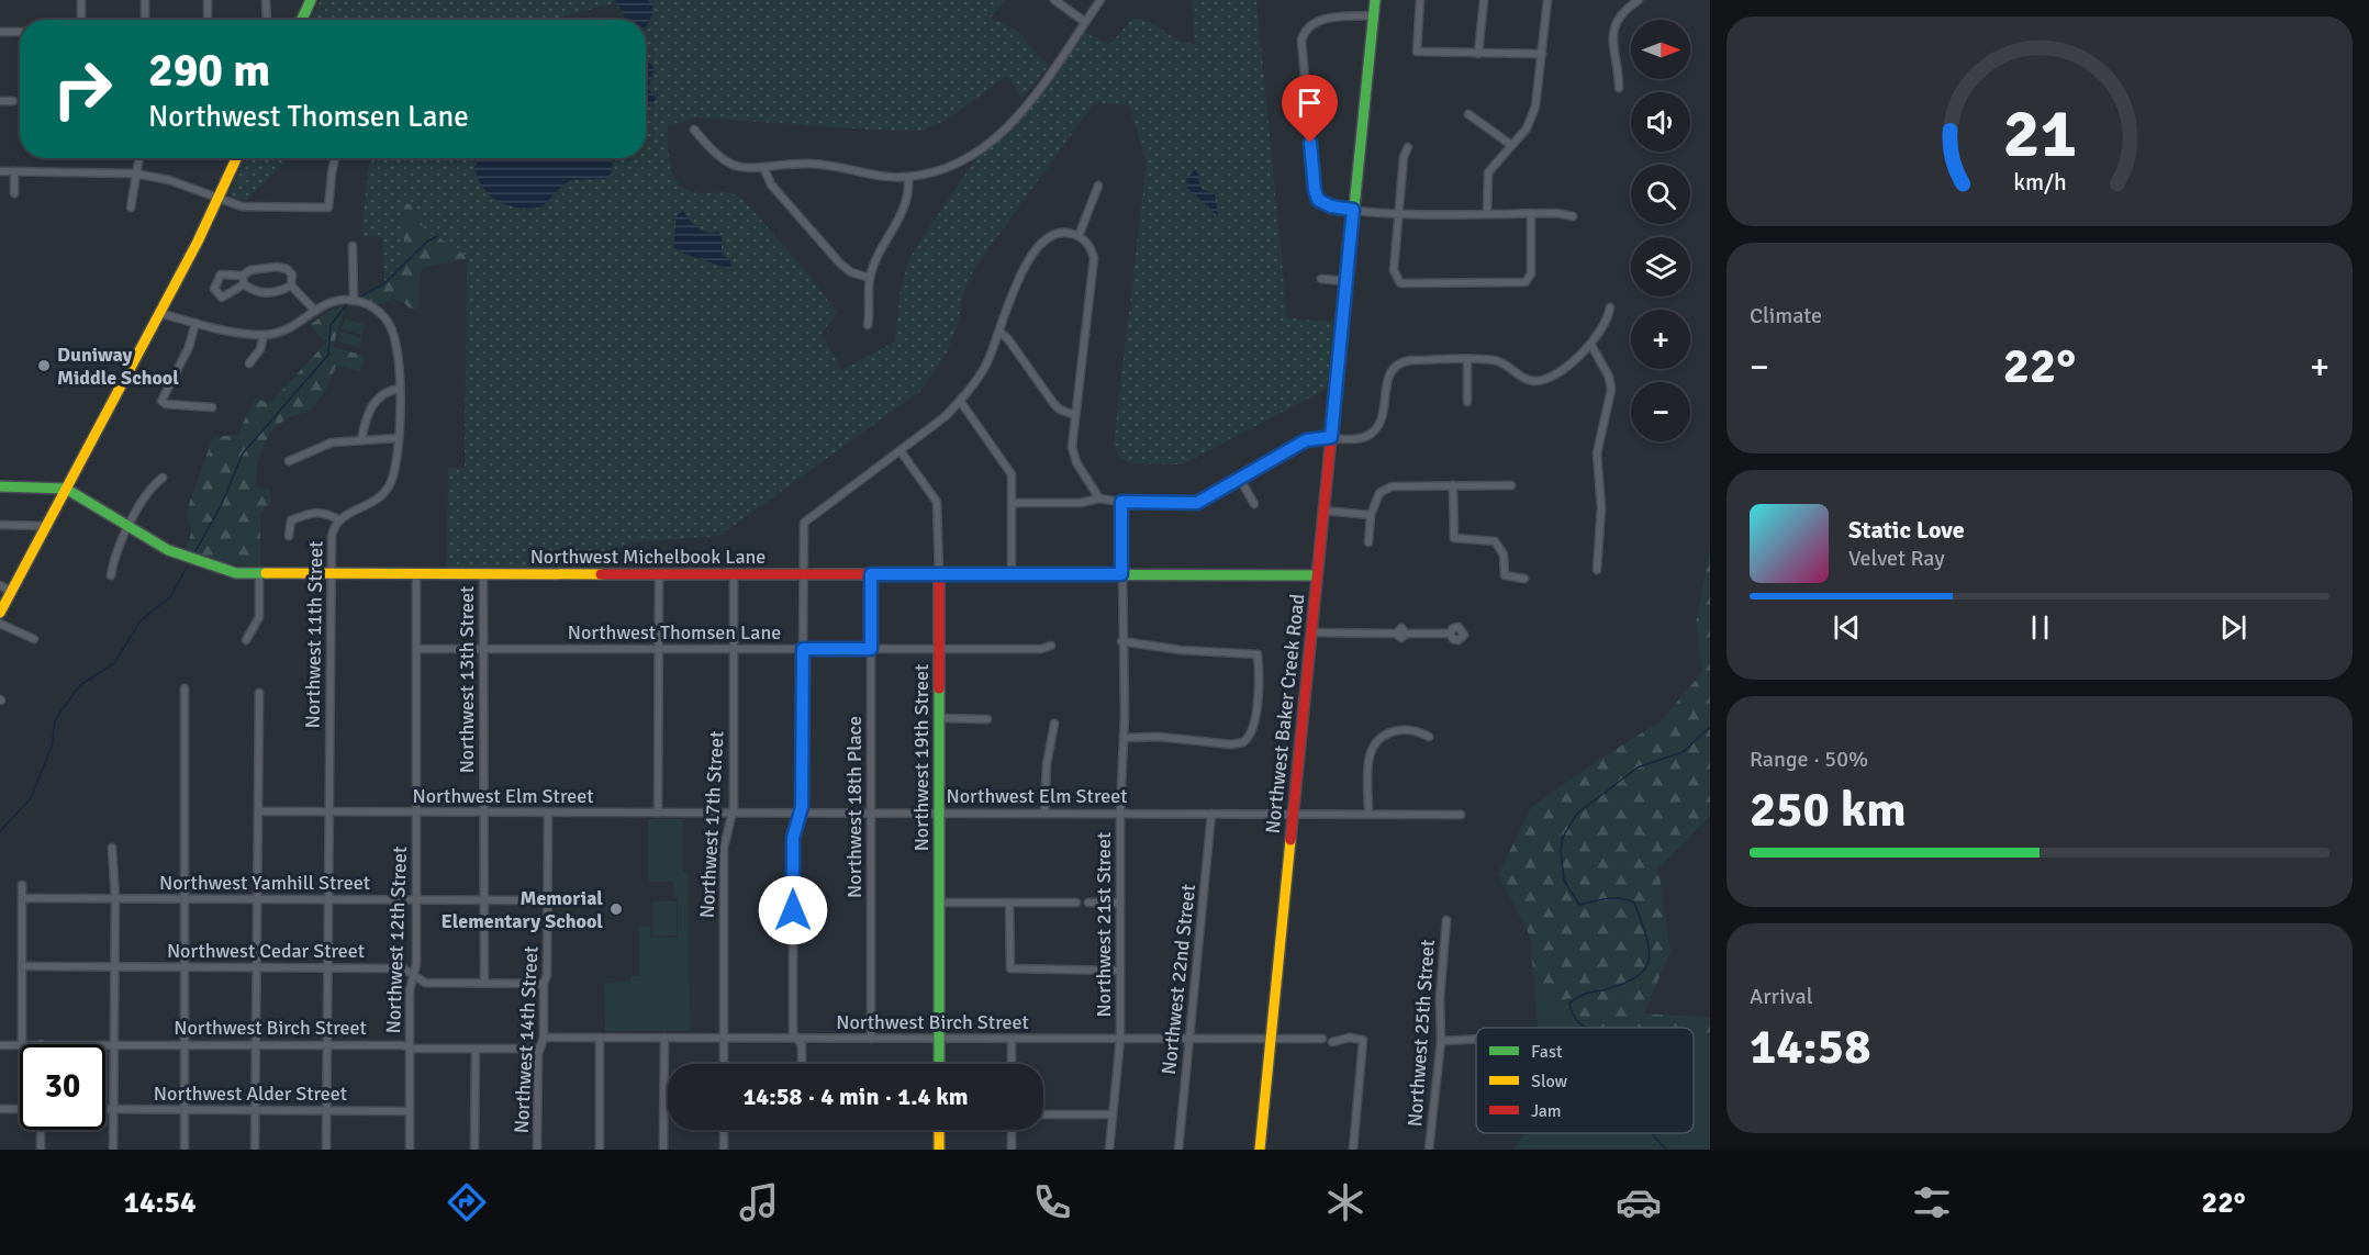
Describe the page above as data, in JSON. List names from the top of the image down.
{
  "streets": {
    "street": [
      "Northwest Michelbook Lane",
      "Northwest Thomsen Lane",
      "Northwest 11th Street",
      "Northwest 13th Street",
      "Northwest Baker Creek Road",
      "Northwest 19th Street",
      "Northwest Elm Street",
      "Northwest 18th Place",
      "Northwest 17th Street",
      "Northwest Yamhill Street",
      "Northwest 21st Street",
      "Northwest 12th Street",
      "Northwest Cedar Street",
      "Northwest 22nd Street",
      "Northwest Birch Street",
      "Northwest 25th Street",
      "Northwest 14th Street",
      "Northwest Alder Street"
    ]
  },
  "crossings": [
    ["Northwest Michelbook Lane", "Northwest 11th Street"],
    ["Northwest Michelbook Lane", "Northwest 13th Street"],
    ["Northwest Michelbook Lane", "Northwest Baker Creek Road"],
    ["Northwest Michelbook Lane", "Northwest 19th Street"],
    ["Northwest Michelbook Lane", "Northwest 18th Place"],
    ["Northwest Michelbook Lane", "Northwest 17th Street"],
    ["Northwest Michelbook Lane", "Northwest 21st Street"],
    ["Northwest Michelbook Lane", "Northwest 12th Street"],
    ["Northwest Thomsen Lane", "Northwest 13th Street"],
    ["Northwest Thomsen Lane", "Northwest 19th Street"],
    ["Northwest Thomsen Lane", "Northwest 18th Place"],
    ["Northwest Thomsen Lane", "Northwest 17th Street"],
    ["Northwest Thomsen Lane", "Northwest 12th Street"],
    ["Northwest 11th Street", "Northwest Elm Street"],
    ["Northwest 11th Street", "Northwest Yamhill Street"],
    ["Northwest 11th Street", "Northwest Cedar Street"],
    ["Northwest 11th Street", "Northwest Birch Street"],
    ["Northwest 11th Street", "Northwest Alder Street"],
    ["Northwest 13th Street", "Northwest Elm Street"],
    ["Northwest 13th Street", "Northwest Yamhill Street"],
    ["Northwest 13th Street", "Northwest Cedar Street"],
    ["Northwest Baker Creek Road", "Northwest Elm Street"],
    ["Northwest Baker Creek Road", "Northwest Birch Street"],
    ["Northwest 19th Street", "Northwest Elm Street"],
    ["Northwest 19th Street", "Northwest Birch Street"],
    ["Northwest Elm Street", "Northwest 18th Place"],
    ["Northwest Elm Street", "Northwest 17th Street"],
    ["Northwest Elm Street", "Northwest 21st Street"],
    ["Northwest Elm Street", "Northwest 12th Street"],
    ["Northwest Elm Street", "Northwest 22nd Street"],
    ["Northwest Elm Street", "Northwest 14th Street"],
    ["Northwest 18th Place", "Northwest Birch Street"],
    ["Northwest 17th Street", "Northwest Birch Street"],
    ["Northwest Yamhill Street", "Northwest 12th Street"],
    ["Northwest Yamhill Street", "Northwest 14th Street"],
    ["Northwest 21st Street", "Northwest Birch Street"],
    ["Northwest 12th Street", "Northwest Cedar Street"],
    ["Northwest 12th Street", "Northwest Birch Street"],
    ["Northwest 12th Street", "Northwest Alder Street"],
    ["Northwest Cedar Street", "Northwest 14th Street"],
    ["Northwest 22nd Street", "Northwest Birch Street"],
    ["Northwest Birch Street", "Northwest 14th Street"]
  ],
  "places": ["Duniway Middle School", "Memorial Elementary School"],
  "legend": ["Fast", "Slow", "Jam"],
  "north": "right",
  "page": {
    "map_buttons": ["+", "−"],
    "turn": ["290 m", "Northwest Thomsen Lane"],
    "tile": [
      "Climate",
      ["Range · 50%", "250 km"],
      ["Arrival", "14:58"]
    ],
    "heat": ["−", "22°", "+"],
    "song": ["Static Love", "Velvet Ray"],
    "limit": "30",
    "trip": "14:58 · 4 min · 1.4 km",
    "tabs": ["14:54", "22°"],
    "gauge": ["21", "km/h"]
  }
}
